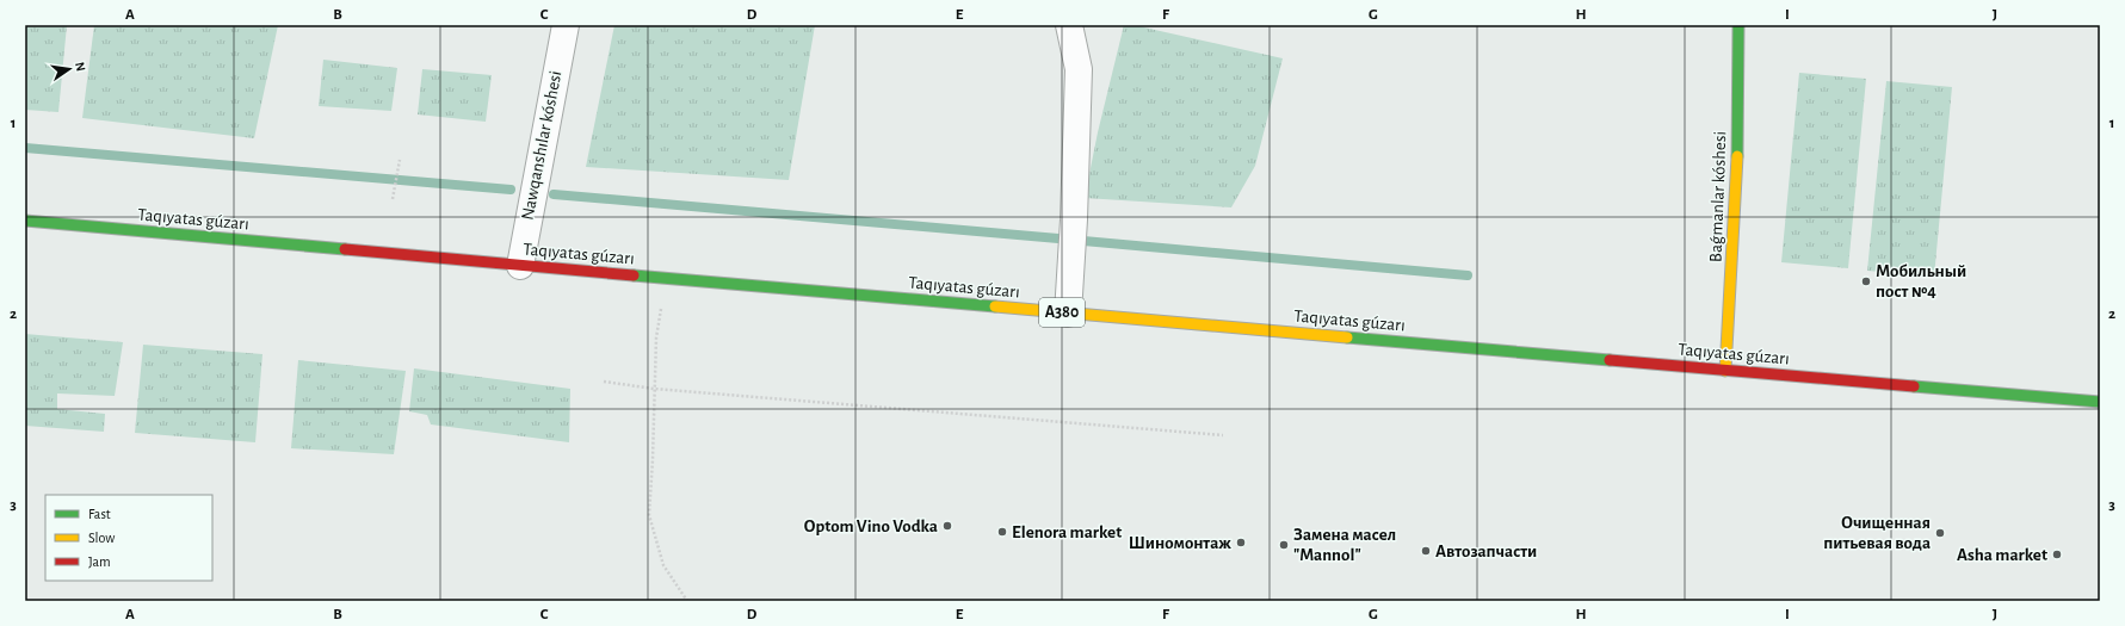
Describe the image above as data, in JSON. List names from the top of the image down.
{
  "streets": {
    "main road": ["Baǵmanlar kóshesi", "Taqıyatas gúzarı", "A380"],
    "street": ["Nawqanshılar kóshesi"]
  },
  "crossings": [
    ["Nawqanshılar kóshesi", "Taqıyatas gúzarı"],
    ["Baǵmanlar kóshesi", "Taqıyatas gúzarı"]
  ],
  "places": [
    "Мобильный пост №4",
    "Optom Vino Vodka",
    "Elenora market",
    "Очищенная питьевая вода",
    "Шиномонтаж",
    "Замена масел \"Mannol\"",
    "Автозапчасти",
    "Asha market"
  ],
  "legend": ["Fast", "Slow", "Jam"],
  "north": "right",
  "grid": {
    "columns": [
      "A",
      "B",
      "C",
      "D",
      "E",
      "F",
      "G",
      "H",
      "I",
      "J"
    ],
    "rows": ["1", "2", "3"]
  }
}
